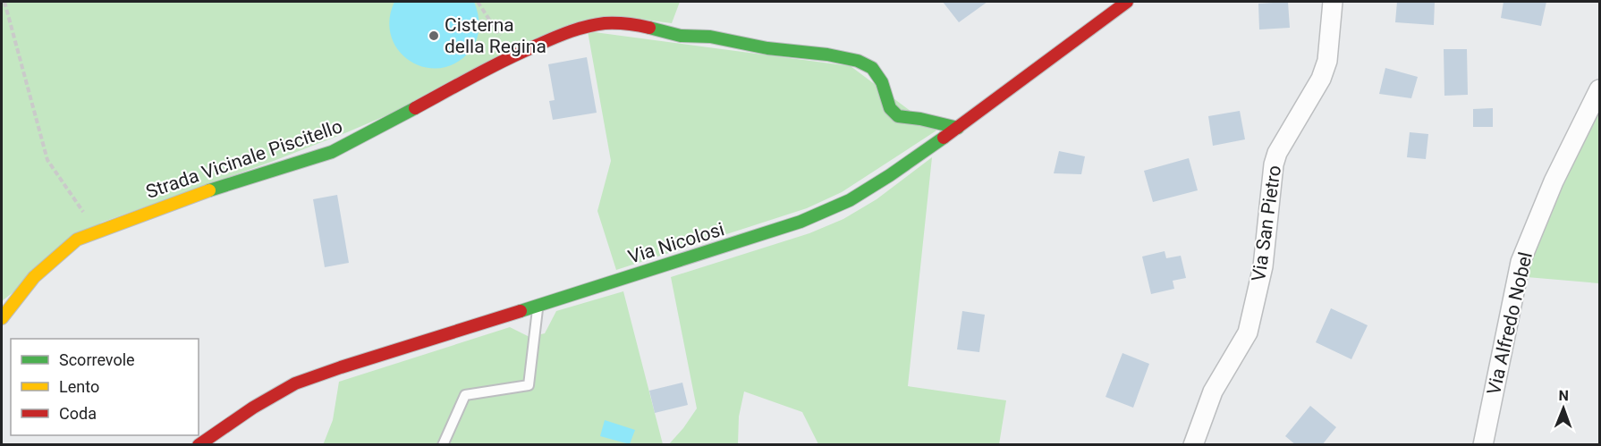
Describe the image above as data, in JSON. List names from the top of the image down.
{
  "streets": {
    "street": [
      "Strada Vicinale Piscitello",
      "Via San Pietro",
      "Via Nicolosi",
      "Via Alfredo Nobel"
    ]
  },
  "crossings": [
    ["Strada Vicinale Piscitello", "Via Nicolosi"]
  ],
  "places": ["Cisterna della Regina"],
  "legend": ["Scorrevole", "Lento", "Coda"],
  "north": "top"
}
